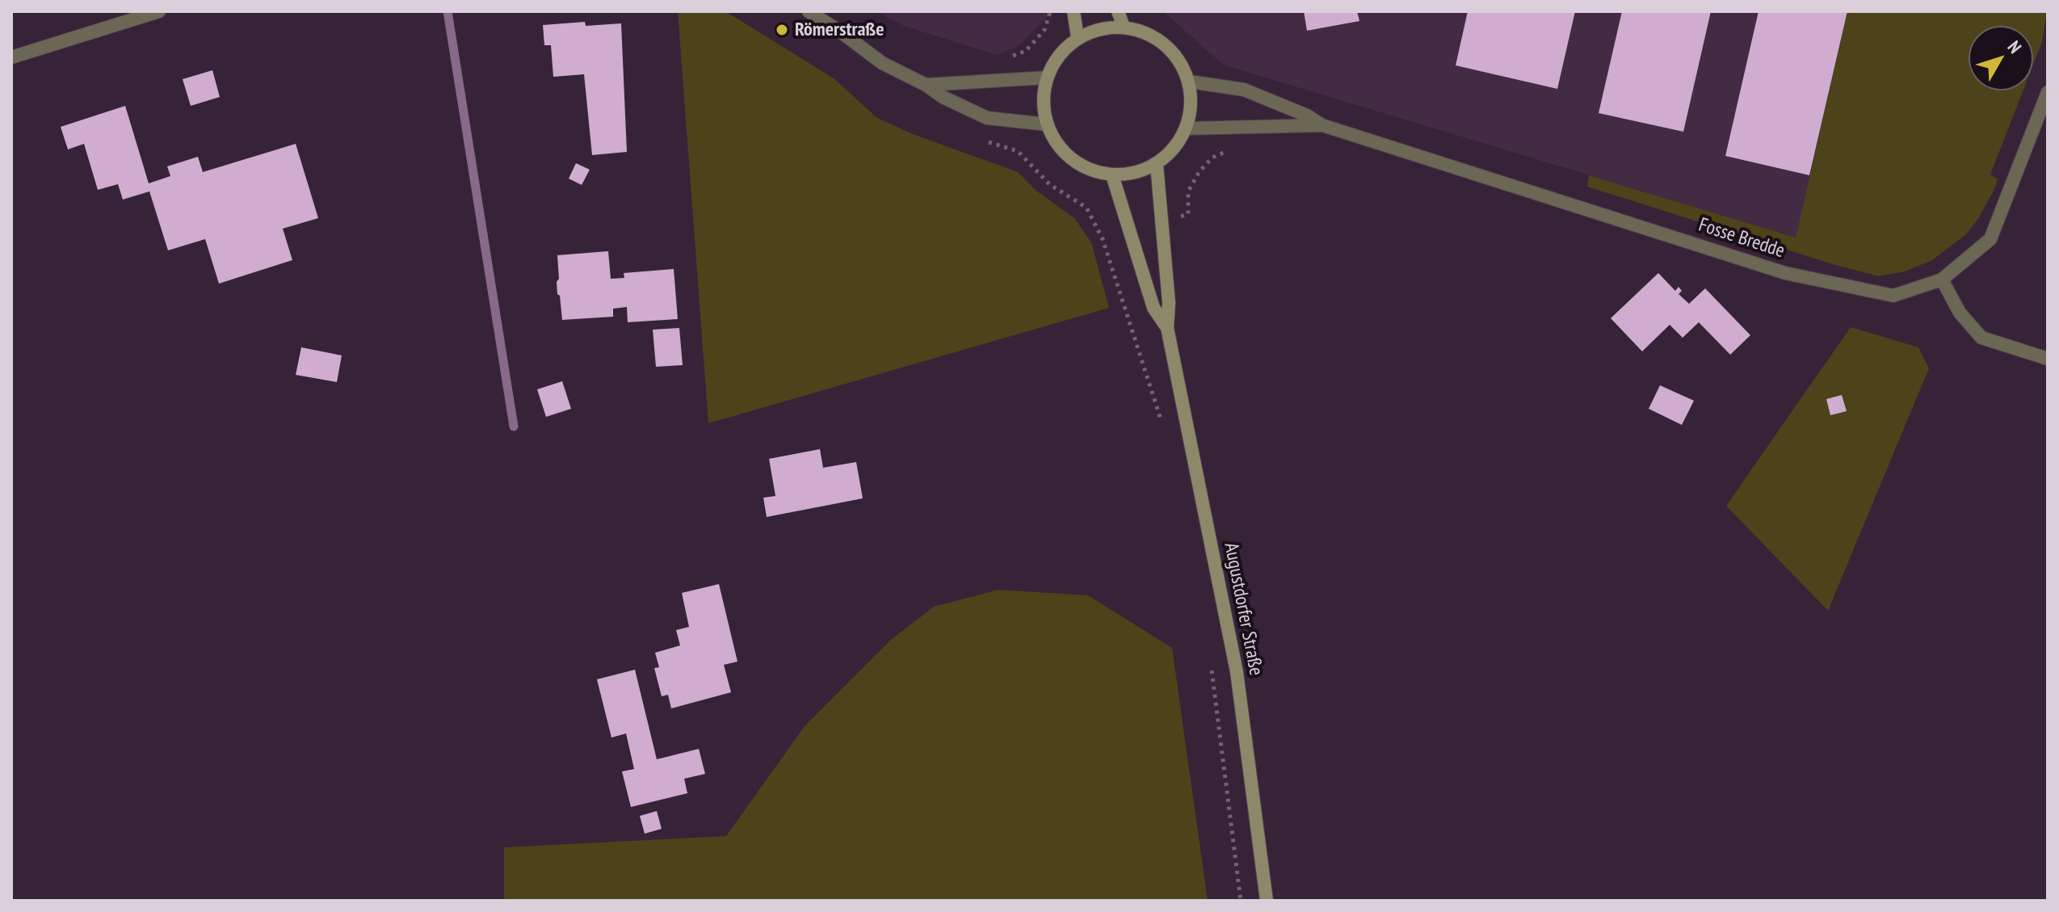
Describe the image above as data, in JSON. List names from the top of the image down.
{
  "streets": {
    "main road": ["Augustdorfer Straße"],
    "street": ["Fosse Bredde"]
  },
  "crossings": [
    ["Fosse Bredde", "Augustdorfer Straße"]
  ],
  "places": ["Römerstraße"],
  "north": "top right"
}
